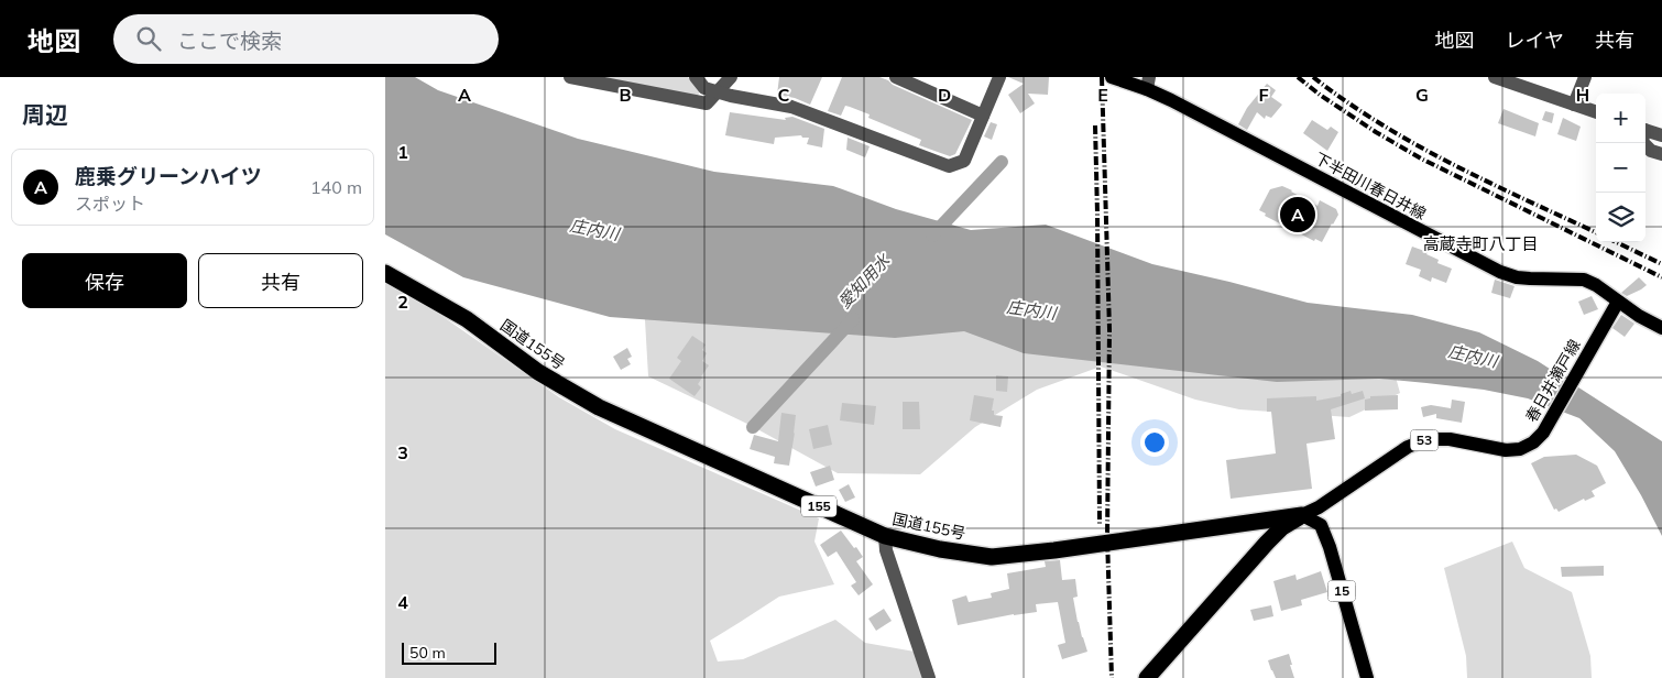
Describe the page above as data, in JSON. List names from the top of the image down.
{
  "streets": {
    "highway": ["国道155号", "155"],
    "main road": [
      "下半田川春日井線",
      "春日井瀬戸線",
      "53",
      "15"
    ]
  },
  "crossings": [
    ["下半田川春日井線", "春日井瀬戸線"],
    ["国道155号", "春日井瀬戸線"],
    ["国道155号", "15"],
    ["春日井瀬戸線", "15"]
  ],
  "districts": ["高蔵寺町八丁目"],
  "water": ["庄内川", "愛知用水"],
  "scale_bar": "50 m",
  "page": {
    "header": "地図",
    "search": "ここで検索",
    "nav": ["地図", "レイヤ", "共有"],
    "heading": "周辺",
    "map_buttons": ["+", "−"],
    "list": [
      {
        "mark": "A",
        "name": "鹿乗グリーンハイツ",
        "note": "スポット",
        "value": "140 m"
      }
    ],
    "pins": "A",
    "buttons": ["保存", "共有"],
    "scale": "50 m"
  },
  "grid": {
    "columns": [
      "A",
      "B",
      "C",
      "D",
      "E",
      "F",
      "G",
      "H"
    ],
    "rows": [
      "1",
      "2",
      "3",
      "4"
    ]
  }
}
